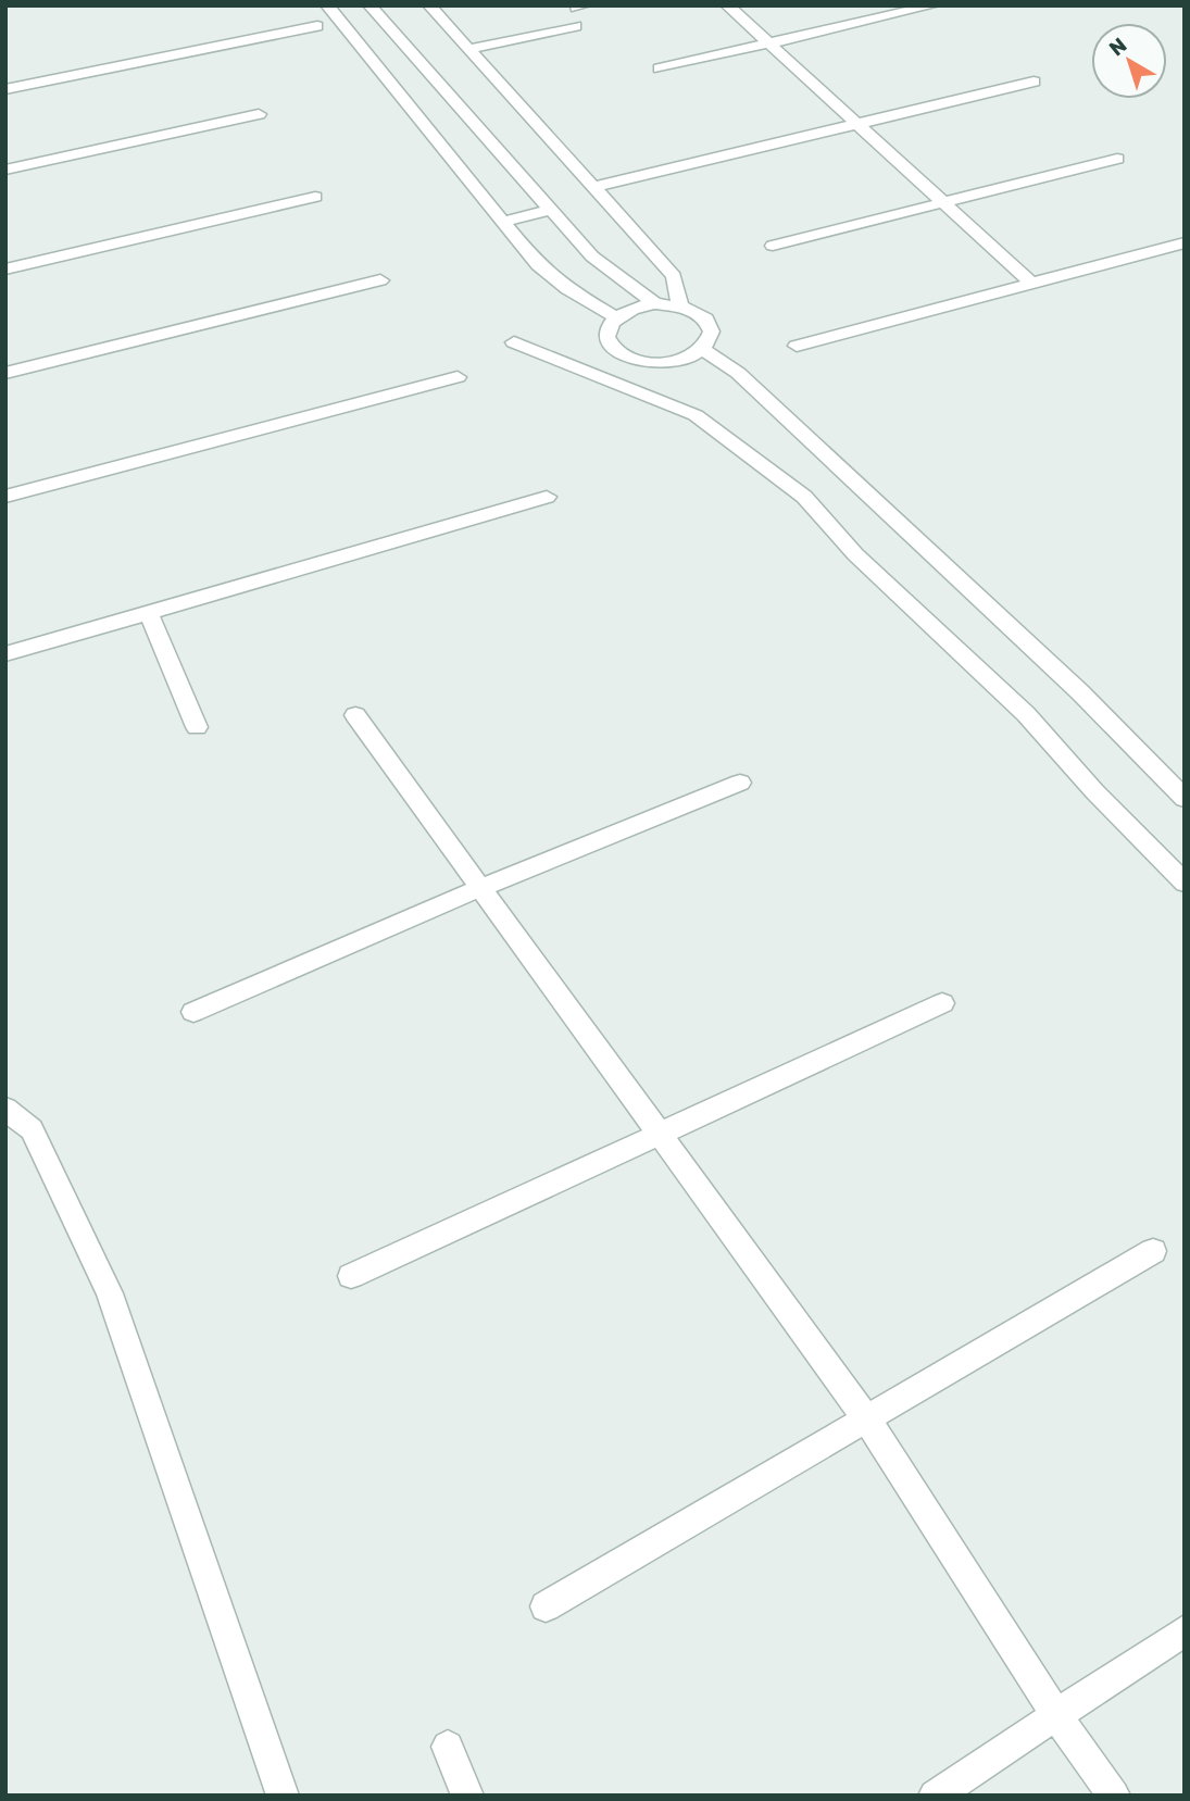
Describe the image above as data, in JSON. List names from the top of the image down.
{
  "north": "top left"
}
